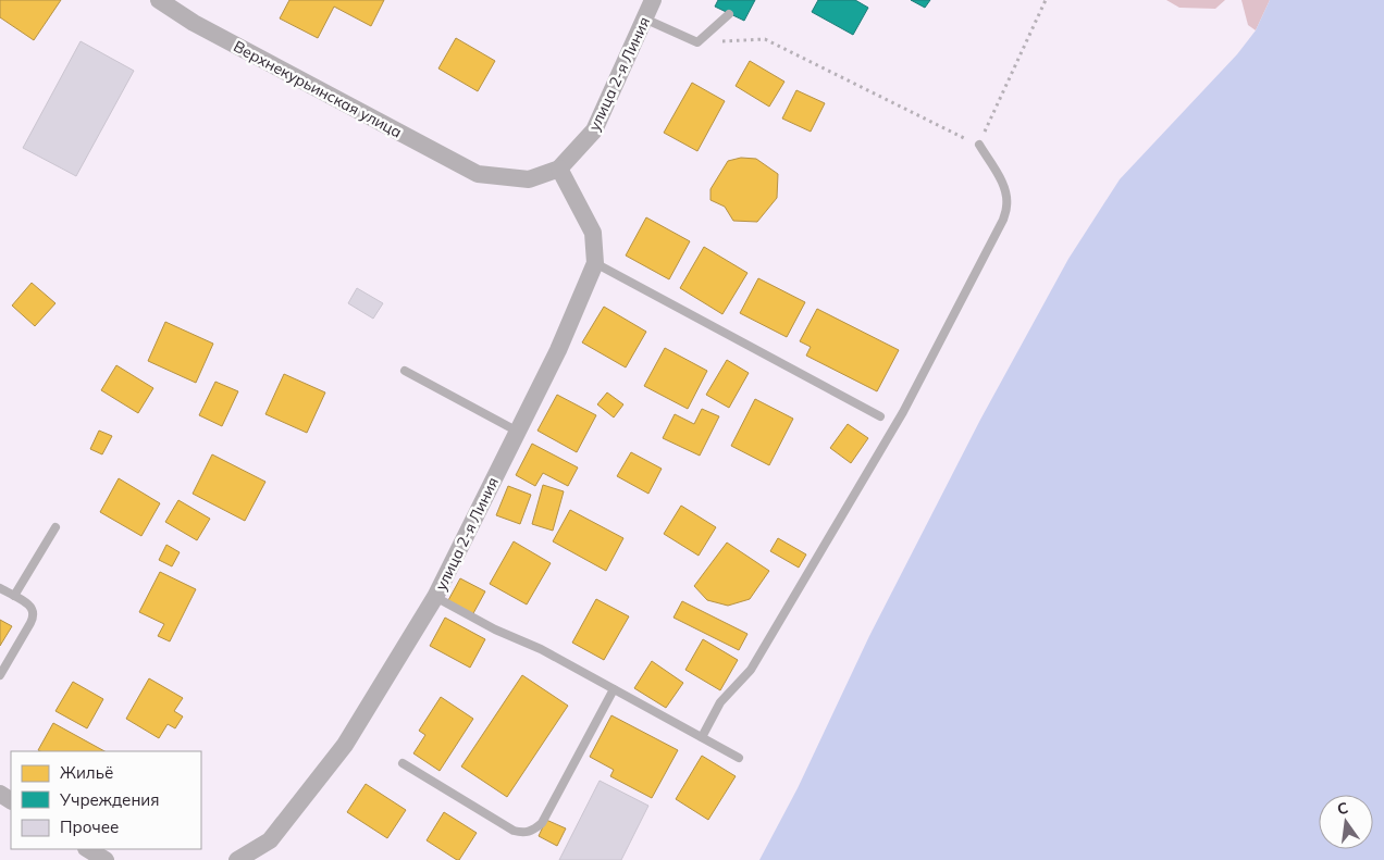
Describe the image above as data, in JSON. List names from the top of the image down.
{
  "streets": {
    "street": ["улица 2-я Линия", "Верхнекурьинская улица"]
  },
  "crossings": [
    ["улица 2-я Линия", "Верхнекурьинская улица"]
  ],
  "legend": ["Жильё", "Учреждения", "Прочее"],
  "north": "top"
}
